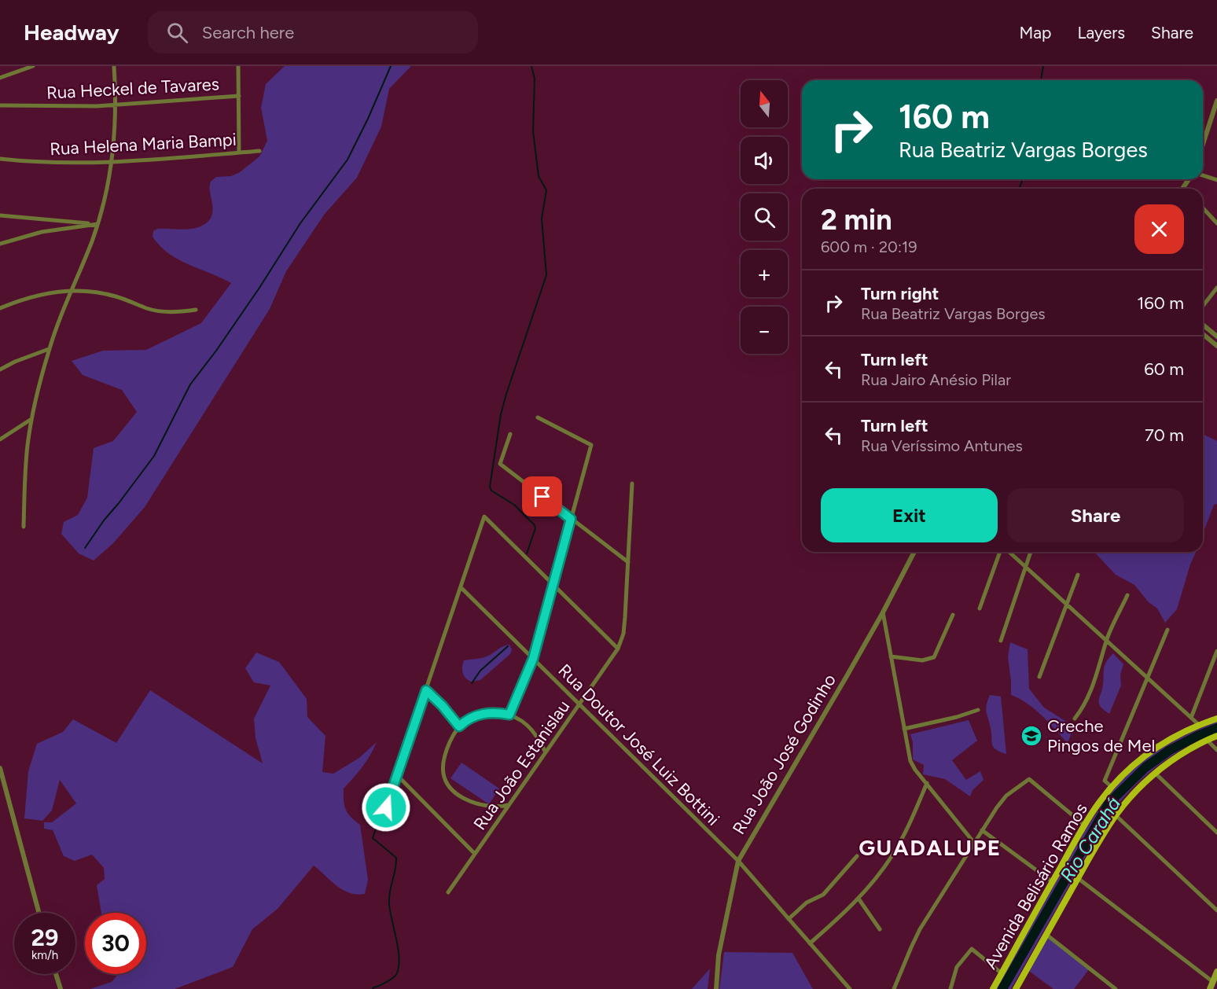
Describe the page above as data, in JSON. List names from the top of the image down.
{
  "streets": {
    "main road": ["Avenida Belisário Ramos"],
    "street": [
      "Rua Heckel de Tavares",
      "Rua Helena Maria Bampi",
      "Rua Doutor José Luiz Bottini",
      "Rua João José Godinho",
      "Rua João Estanislau"
    ]
  },
  "crossings": [
    ["Rua Doutor José Luiz Bottini", "Rua João José Godinho"],
    ["Rua Doutor José Luiz Bottini", "Rua João Estanislau"]
  ],
  "districts": ["GUADALUPE"],
  "water": ["Rio Carahá"],
  "places": {
    "school or university": ["Creche Pingos de Mel"]
  },
  "north": "top",
  "page": {
    "header": "Headway",
    "search": "Search here",
    "nav": ["Map", "Layers", "Share"],
    "map_buttons": ["+", "−"],
    "turn": ["160 m", "Rua Beatriz Vargas Borges"],
    "heading": ["2 min", "600 m · 20:19"],
    "list": [
      {
        "name": "Turn right",
        "note": "Rua Beatriz Vargas Borges",
        "value": "160 m"
      },
      {
        "name": "Turn left",
        "note": "Rua Jairo Anésio Pilar",
        "value": "60 m"
      },
      {
        "name": "Turn left",
        "note": "Rua Veríssimo Antunes",
        "value": "70 m"
      }
    ],
    "buttons": ["Exit", "Share"],
    "speed": "29 km/h",
    "limit": "30"
  }
}
